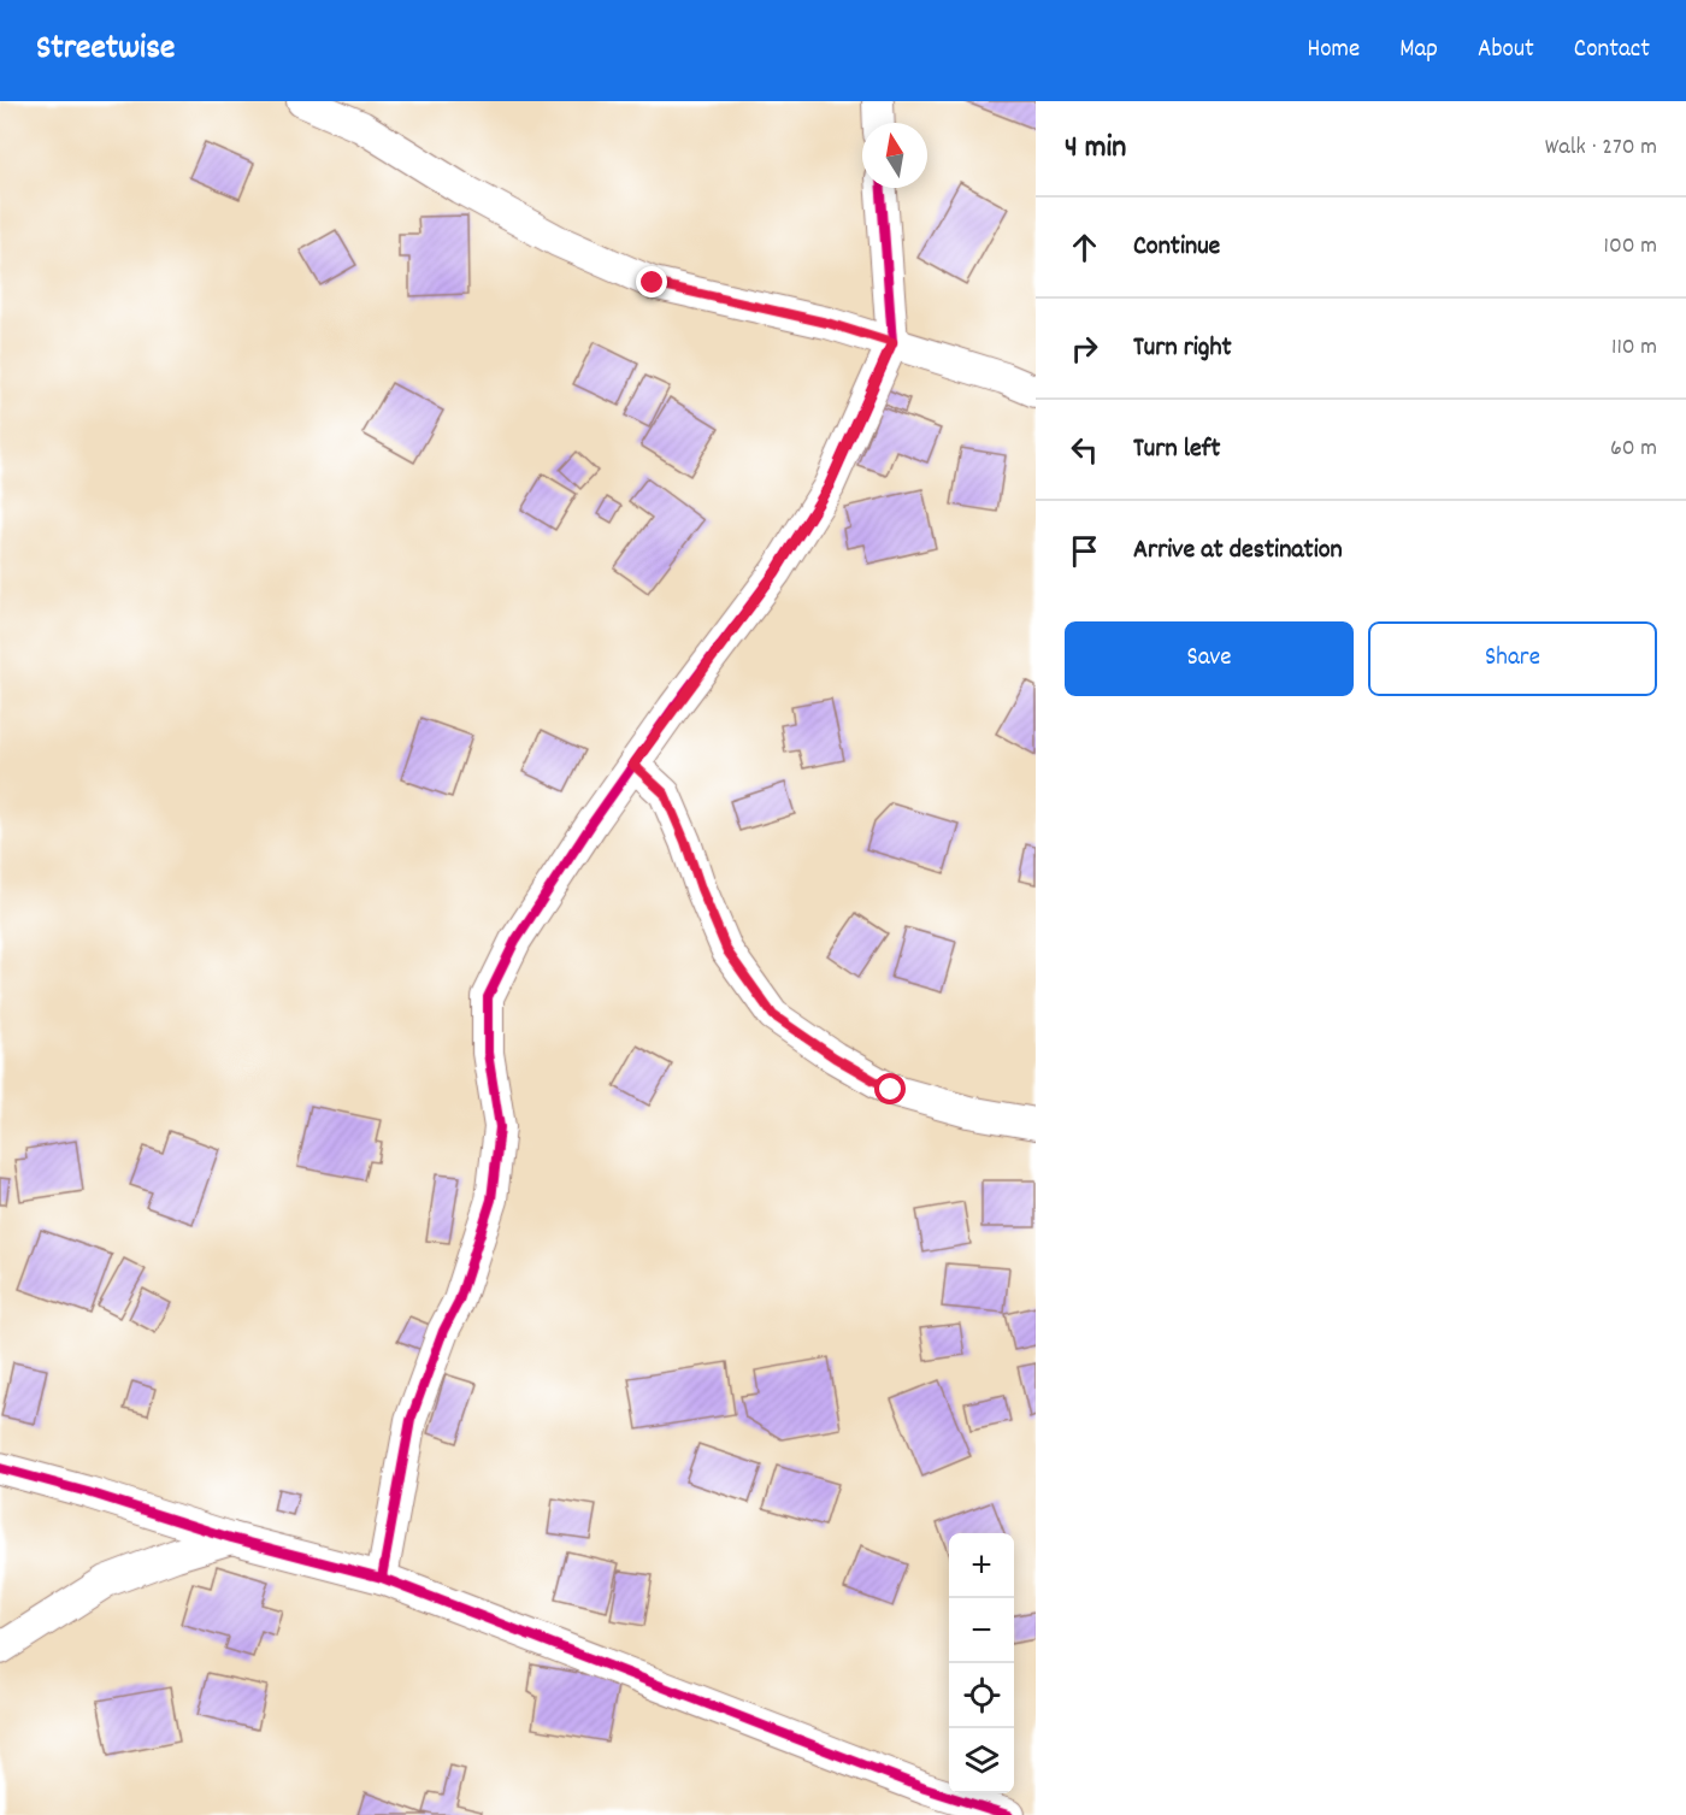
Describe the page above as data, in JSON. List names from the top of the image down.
{
  "north": "top",
  "page": {
    "header": "Streetwise",
    "nav": [
      "Home",
      "Map",
      "About",
      "Contact"
    ],
    "heading": ["4 min", "Walk · 270 m"],
    "list": [
      ["Continue", "100 m"],
      ["Turn right", "110 m"],
      ["Turn left", "60 m"],
      "Arrive at destination"
    ],
    "buttons": ["Save", "Share"],
    "map_buttons": ["+", "−"]
  }
}
